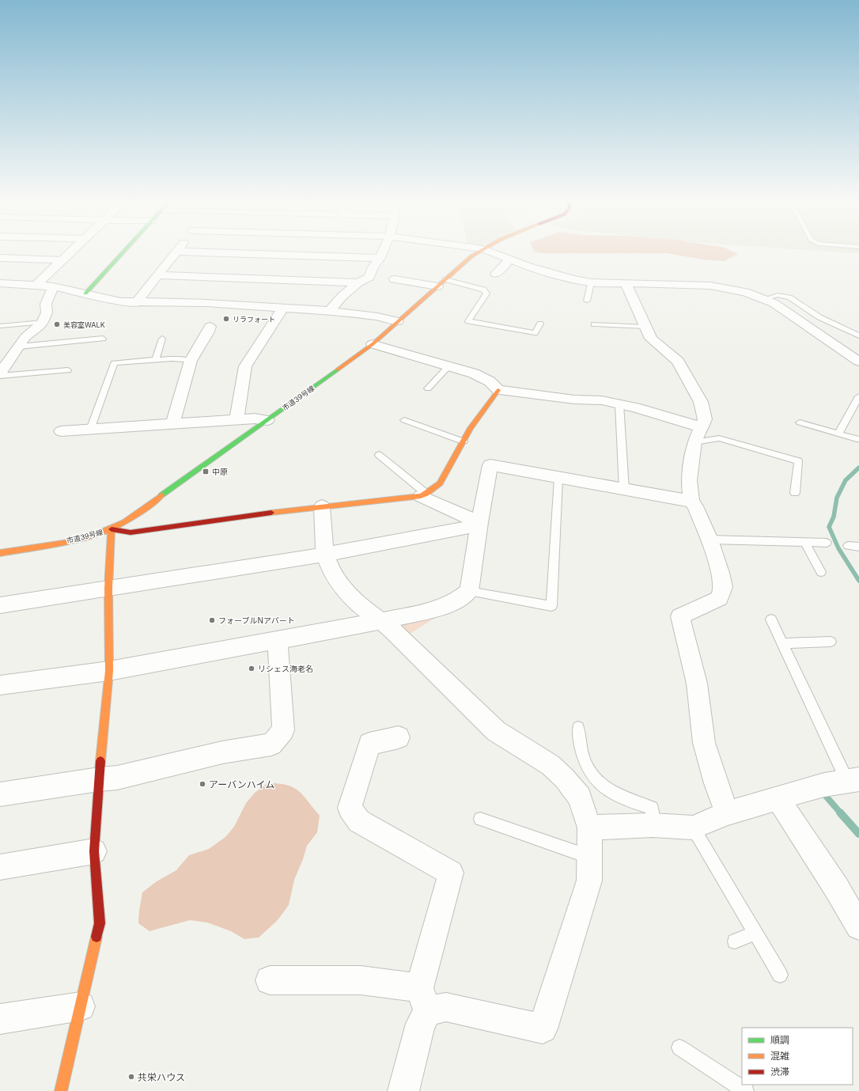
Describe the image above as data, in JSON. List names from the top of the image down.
{
  "streets": {
    "street": ["市道39号線"]
  },
  "places": {
    "other": [
      "リラフォート",
      "美容室WALK",
      "フォーブルNアパート",
      "リシェス海老名",
      "アーバンハイム",
      "共栄ハウス"
    ],
    "transit": ["中原"]
  },
  "legend": ["順調", "混雑", "渋滞"]
}
